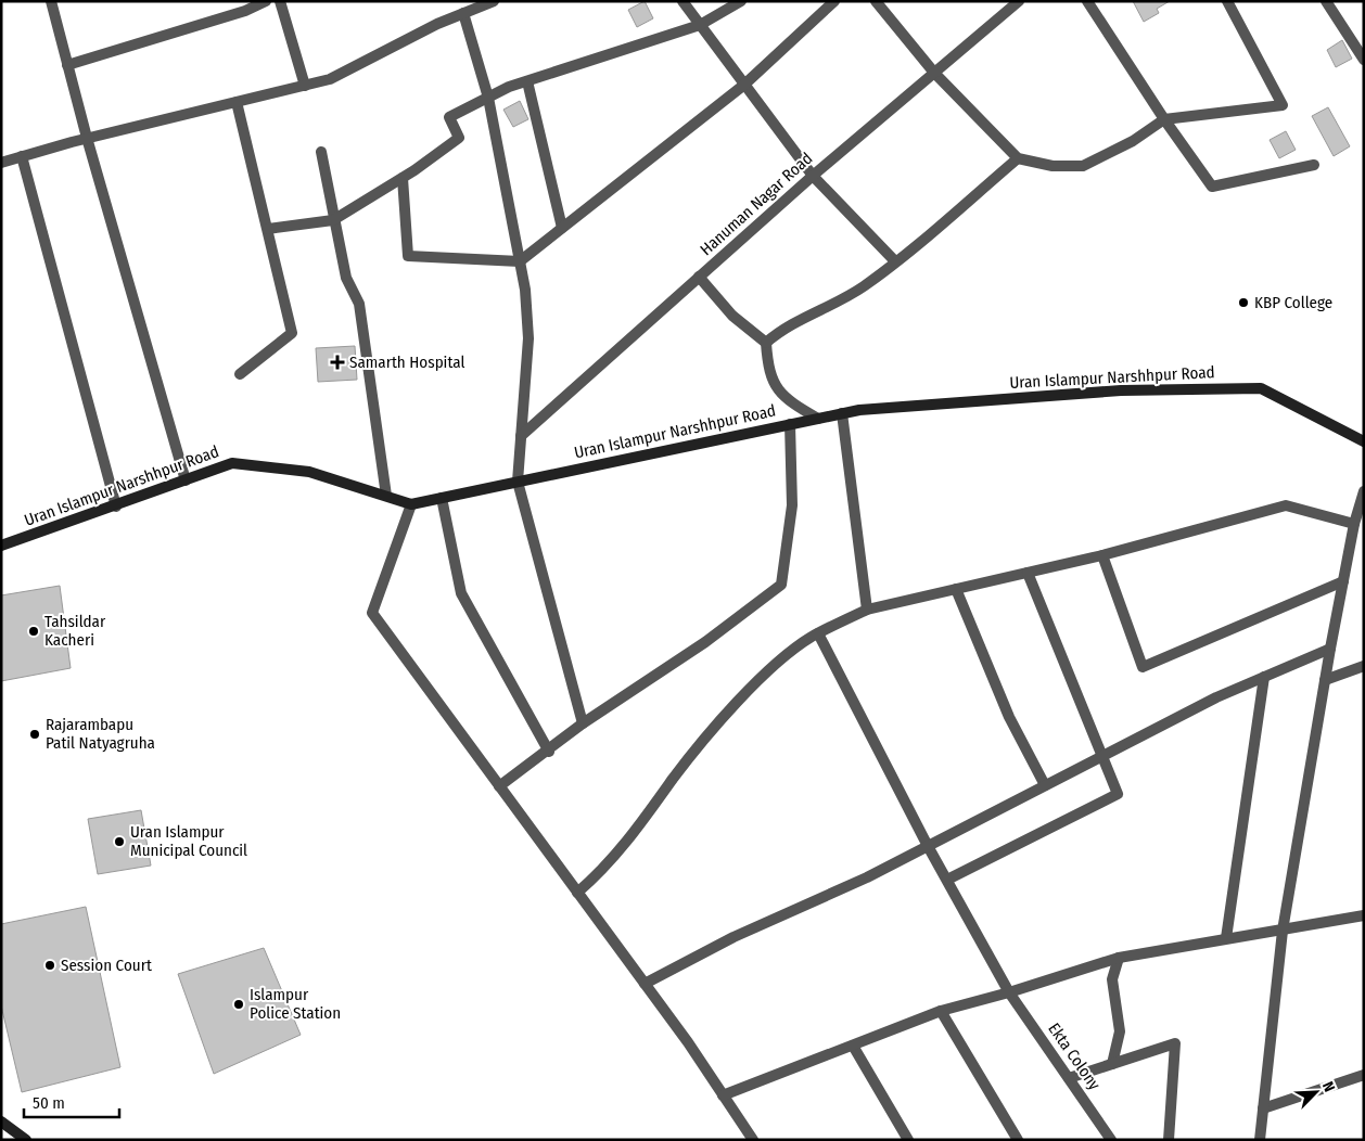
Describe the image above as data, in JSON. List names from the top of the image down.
{
  "streets": {
    "main road": ["Uran Islampur Narshhpur Road"],
    "street": ["Hanuman Nagar Road", "Ekta Colony"]
  },
  "places": {
    "other": [
      "KBP College",
      "Tahsildar Kacheri",
      "Rajarambapu Patil Natyagruha",
      "Uran Islampur Municipal Council",
      "Session Court",
      "Islampur Police Station"
    ],
    "health": ["Samarth Hospital"]
  },
  "scale_bar": "50 m",
  "north": "top right"
}
